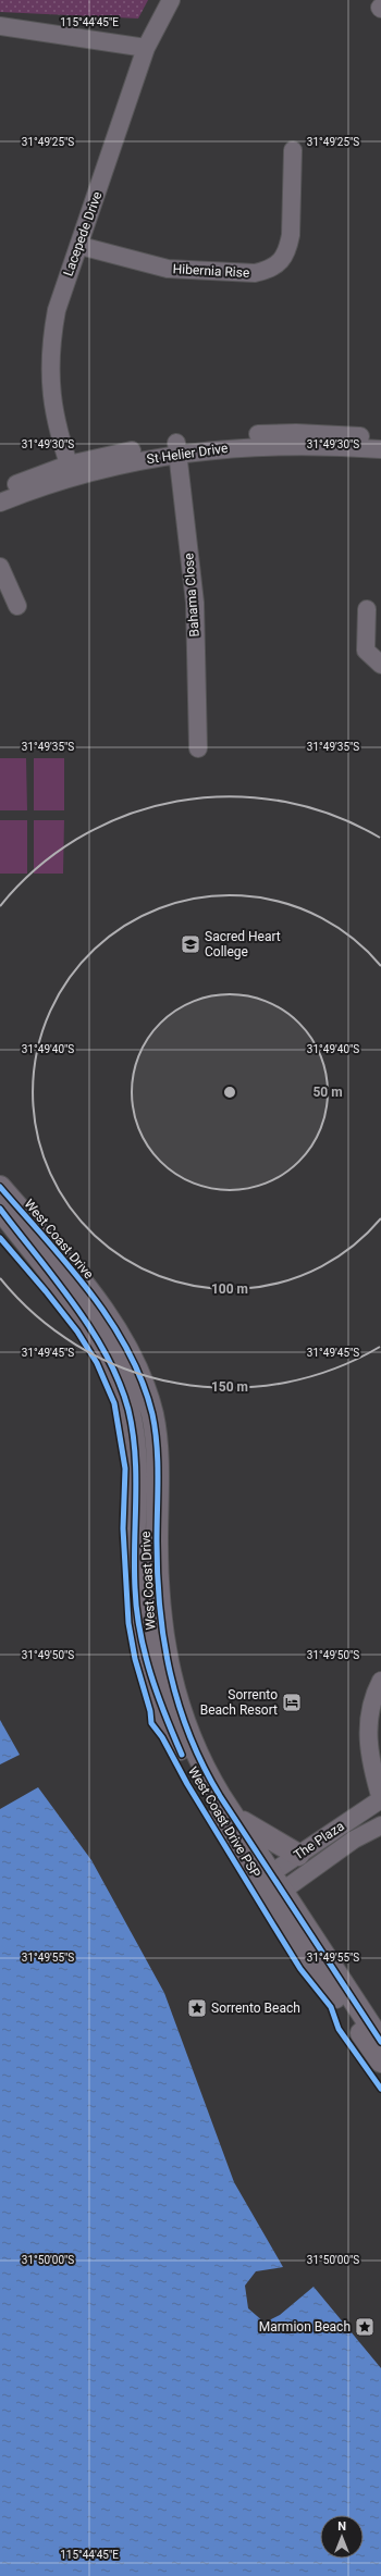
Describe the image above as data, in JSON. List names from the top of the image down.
{
  "streets": {
    "main road": ["West Coast Drive"],
    "street": [
      "Lacepede Drive",
      "Hibernia Rise",
      "St Helier Drive",
      "Bahama Close",
      "The Plaza"
    ],
    "cycle path": ["West Coast Drive PSP"]
  },
  "crossings": [
    ["Lacepede Drive", "Hibernia Rise"],
    ["Lacepede Drive", "St Helier Drive"],
    ["St Helier Drive", "Bahama Close"],
    ["West Coast Drive", "The Plaza"]
  ],
  "places": {
    "school or university": ["Sacred Heart College"],
    "hotel": ["Sorrento Beach Resort"],
    "place": ["Sorrento Beach", "Marmion Beach"]
  },
  "north": "top",
  "coordinates": [
    "115°44'45\"E",
    "31°49'25\"S",
    "31°49'30\"S",
    "31°49'35\"S",
    "31°49'40\"S",
    "31°49'45\"S",
    "31°49'50\"S",
    "31°49'55\"S",
    "31°50'00\"S"
  ],
  "rings": ["50 m", "100 m", "150 m"]
}
